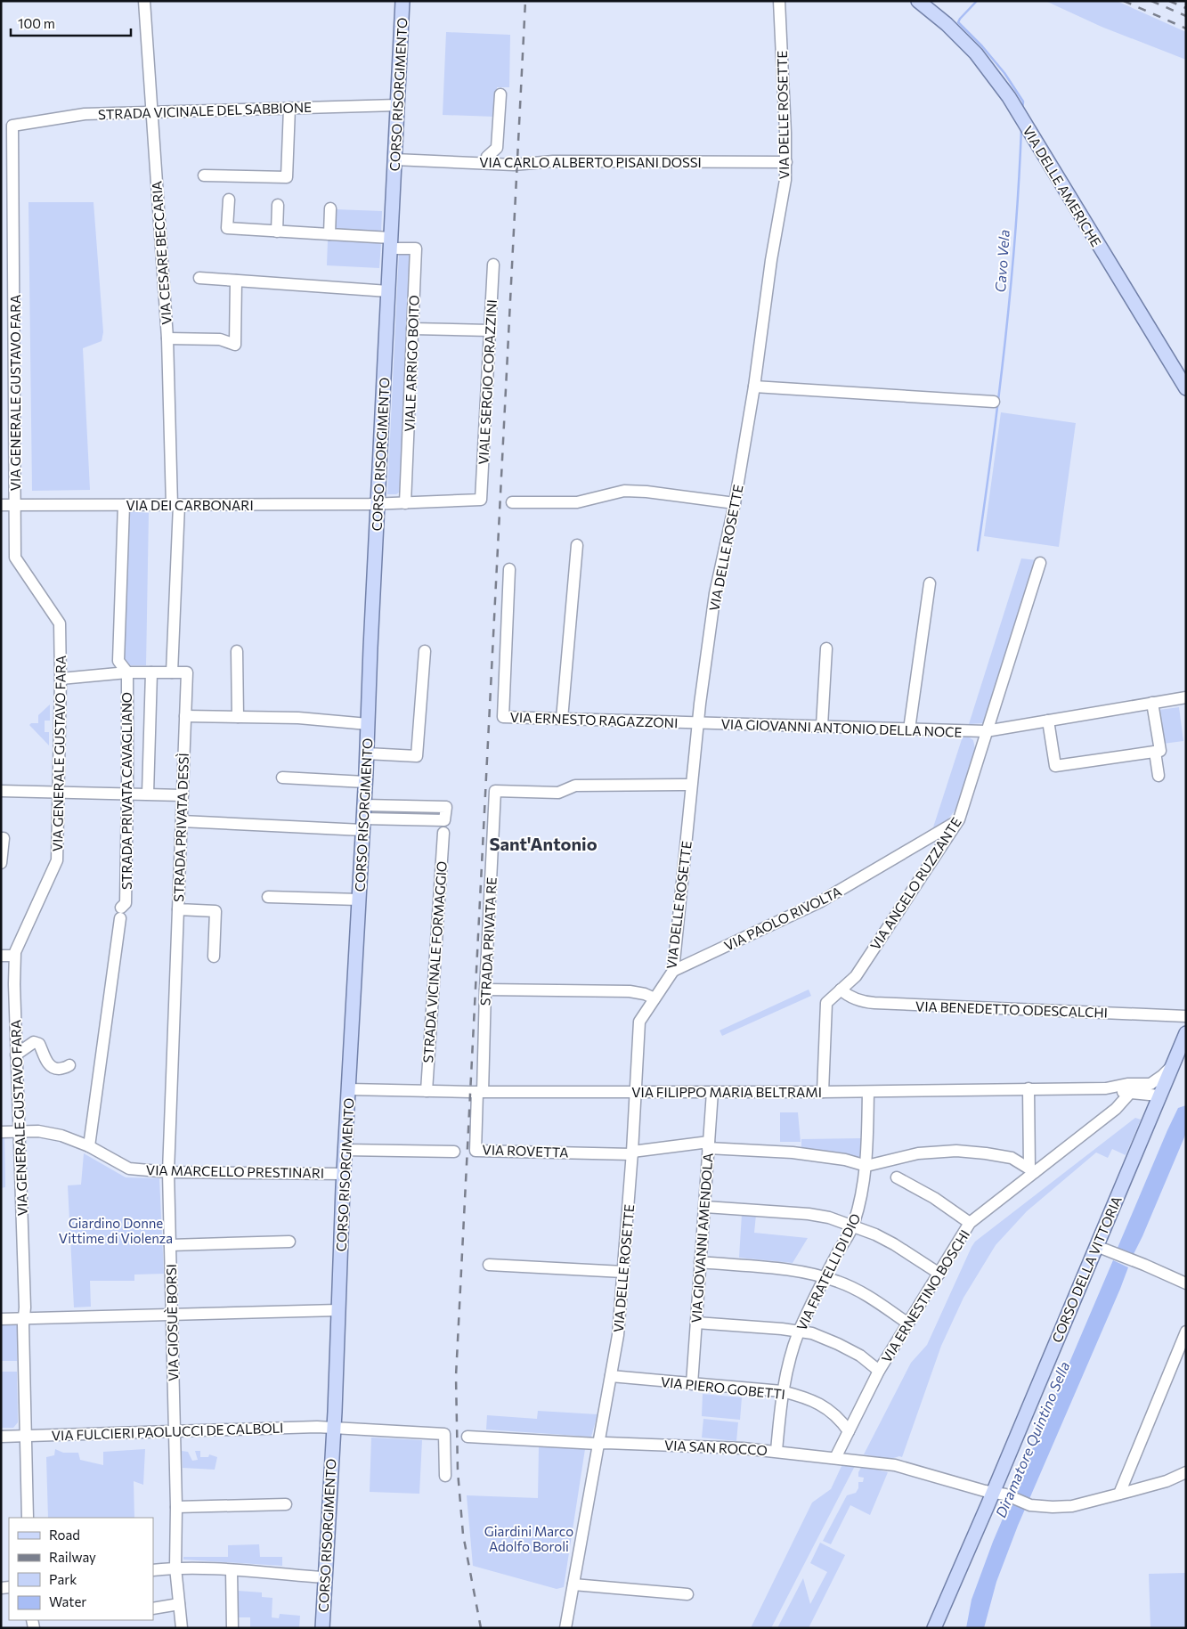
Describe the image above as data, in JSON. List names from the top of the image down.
{
  "streets": {
    "main road": ["CORSO RISORGIMENTO", "VIA DELLE AMERICHE", "CORSO DELLA VITTORIA"],
    "street": [
      "STRADA VICINALE DEL SABBIONE",
      "VIA DELLE ROSETTE",
      "VIA CARLO ALBERTO PISANI DOSSI",
      "VIA CESARE BECCARIA",
      "VIALE ARRIGO BOITO",
      "VIALE SERGIO CORAZZINI",
      "VIA GENERALE GUSTAVO FARA",
      "VIA DEI CARBONARI",
      "VIA ERNESTO RAGAZZONI",
      "VIA GIOVANNI ANTONIO DELLA NOCE",
      "STRADA PRIVATA CAVAGLIANO",
      "STRADA PRIVATA DESSÌ",
      "VIA ANGELO RUZZANTE",
      "VIA PAOLO RIVOLTA",
      "STRADA PRIVATA RE",
      "STRADA VICINALE FORMAGGIO",
      "VIA BENEDETTO ODESCALCHI",
      "VIA FILIPPO MARIA BELTRAMI",
      "VIA ROVETTA",
      "VIA MARCELLO PRESTINARI",
      "VIA GIOVANNI AMENDOLA",
      "VIA FRATELLI DI DIO",
      "VIA ERNESTINO BOSCHI",
      "VIA GIOSUÈ BORSI",
      "VIA PIERO GOBETTI",
      "VIA FULCIERI PAOLUCCI DE CALBOLI",
      "VIA SAN ROCCO"
    ]
  },
  "crossings": [
    ["CORSO RISORGIMENTO", "STRADA VICINALE DEL SABBIONE"],
    ["CORSO RISORGIMENTO", "VIA CARLO ALBERTO PISANI DOSSI"],
    ["CORSO RISORGIMENTO", "VIALE ARRIGO BOITO"],
    ["CORSO RISORGIMENTO", "VIA DEI CARBONARI"],
    ["CORSO RISORGIMENTO", "VIA FILIPPO MARIA BELTRAMI"],
    ["CORSO RISORGIMENTO", "VIA MARCELLO PRESTINARI"],
    ["CORSO RISORGIMENTO", "VIA FULCIERI PAOLUCCI DE CALBOLI"],
    ["STRADA VICINALE DEL SABBIONE", "VIA CESARE BECCARIA"],
    ["STRADA VICINALE DEL SABBIONE", "VIA GENERALE GUSTAVO FARA"],
    ["VIA DELLE ROSETTE", "VIA CARLO ALBERTO PISANI DOSSI"],
    ["VIA DELLE ROSETTE", "VIA ERNESTO RAGAZZONI"],
    ["VIA DELLE ROSETTE", "VIA GIOVANNI ANTONIO DELLA NOCE"],
    ["VIA DELLE ROSETTE", "VIA PAOLO RIVOLTA"],
    ["VIA DELLE ROSETTE", "STRADA PRIVATA RE"],
    ["VIA DELLE ROSETTE", "VIA FILIPPO MARIA BELTRAMI"],
    ["VIA DELLE ROSETTE", "VIA ROVETTA"],
    ["VIA DELLE ROSETTE", "VIA PIERO GOBETTI"],
    ["VIA DELLE ROSETTE", "VIA SAN ROCCO"],
    ["VIA CESARE BECCARIA", "VIA DEI CARBONARI"],
    ["VIA CESARE BECCARIA", "STRADA PRIVATA DESSÌ"],
    ["VIALE ARRIGO BOITO", "VIA DEI CARBONARI"],
    ["VIALE SERGIO CORAZZINI", "VIA DEI CARBONARI"],
    ["VIA GENERALE GUSTAVO FARA", "VIA DEI CARBONARI"],
    ["VIA GENERALE GUSTAVO FARA", "VIA MARCELLO PRESTINARI"],
    ["VIA GENERALE GUSTAVO FARA", "VIA FULCIERI PAOLUCCI DE CALBOLI"],
    ["VIA ERNESTO RAGAZZONI", "VIA GIOVANNI ANTONIO DELLA NOCE"],
    ["VIA GIOVANNI ANTONIO DELLA NOCE", "VIA ANGELO RUZZANTE"],
    ["STRADA PRIVATA CAVAGLIANO", "VIA MARCELLO PRESTINARI"],
    ["STRADA PRIVATA DESSÌ", "VIA GIOSUÈ BORSI"],
    ["VIA ANGELO RUZZANTE", "VIA PAOLO RIVOLTA"],
    ["VIA ANGELO RUZZANTE", "VIA BENEDETTO ODESCALCHI"],
    ["VIA ANGELO RUZZANTE", "VIA FILIPPO MARIA BELTRAMI"],
    ["STRADA PRIVATA RE", "VIA FILIPPO MARIA BELTRAMI"],
    ["STRADA PRIVATA RE", "VIA ROVETTA"],
    ["STRADA VICINALE FORMAGGIO", "VIA FILIPPO MARIA BELTRAMI"],
    ["VIA FILIPPO MARIA BELTRAMI", "VIA ROVETTA"],
    ["VIA FILIPPO MARIA BELTRAMI", "VIA GIOVANNI AMENDOLA"],
    ["VIA FILIPPO MARIA BELTRAMI", "CORSO DELLA VITTORIA"],
    ["VIA FILIPPO MARIA BELTRAMI", "VIA FRATELLI DI DIO"],
    ["VIA FILIPPO MARIA BELTRAMI", "VIA ERNESTINO BOSCHI"],
    ["VIA MARCELLO PRESTINARI", "VIA GIOSUÈ BORSI"],
    ["VIA GIOVANNI AMENDOLA", "VIA PIERO GOBETTI"],
    ["CORSO DELLA VITTORIA", "VIA SAN ROCCO"],
    ["VIA FRATELLI DI DIO", "VIA PIERO GOBETTI"],
    ["VIA FRATELLI DI DIO", "VIA SAN ROCCO"],
    ["VIA ERNESTINO BOSCHI", "VIA PIERO GOBETTI"],
    ["VIA ERNESTINO BOSCHI", "VIA SAN ROCCO"],
    ["VIA GIOSUÈ BORSI", "VIA FULCIERI PAOLUCCI DE CALBOLI"]
  ],
  "districts": ["Sant'Antonio"],
  "water": ["Cavo Vela", "Diramatore Quintino Sella"],
  "parks": ["Giardino Donne Vittime di Violenza", "Giardini Marco Adolfo Boroli"],
  "legend": [
    "Road",
    "Railway",
    "Park",
    "Water"
  ],
  "scale_bar": "100 m"
}
